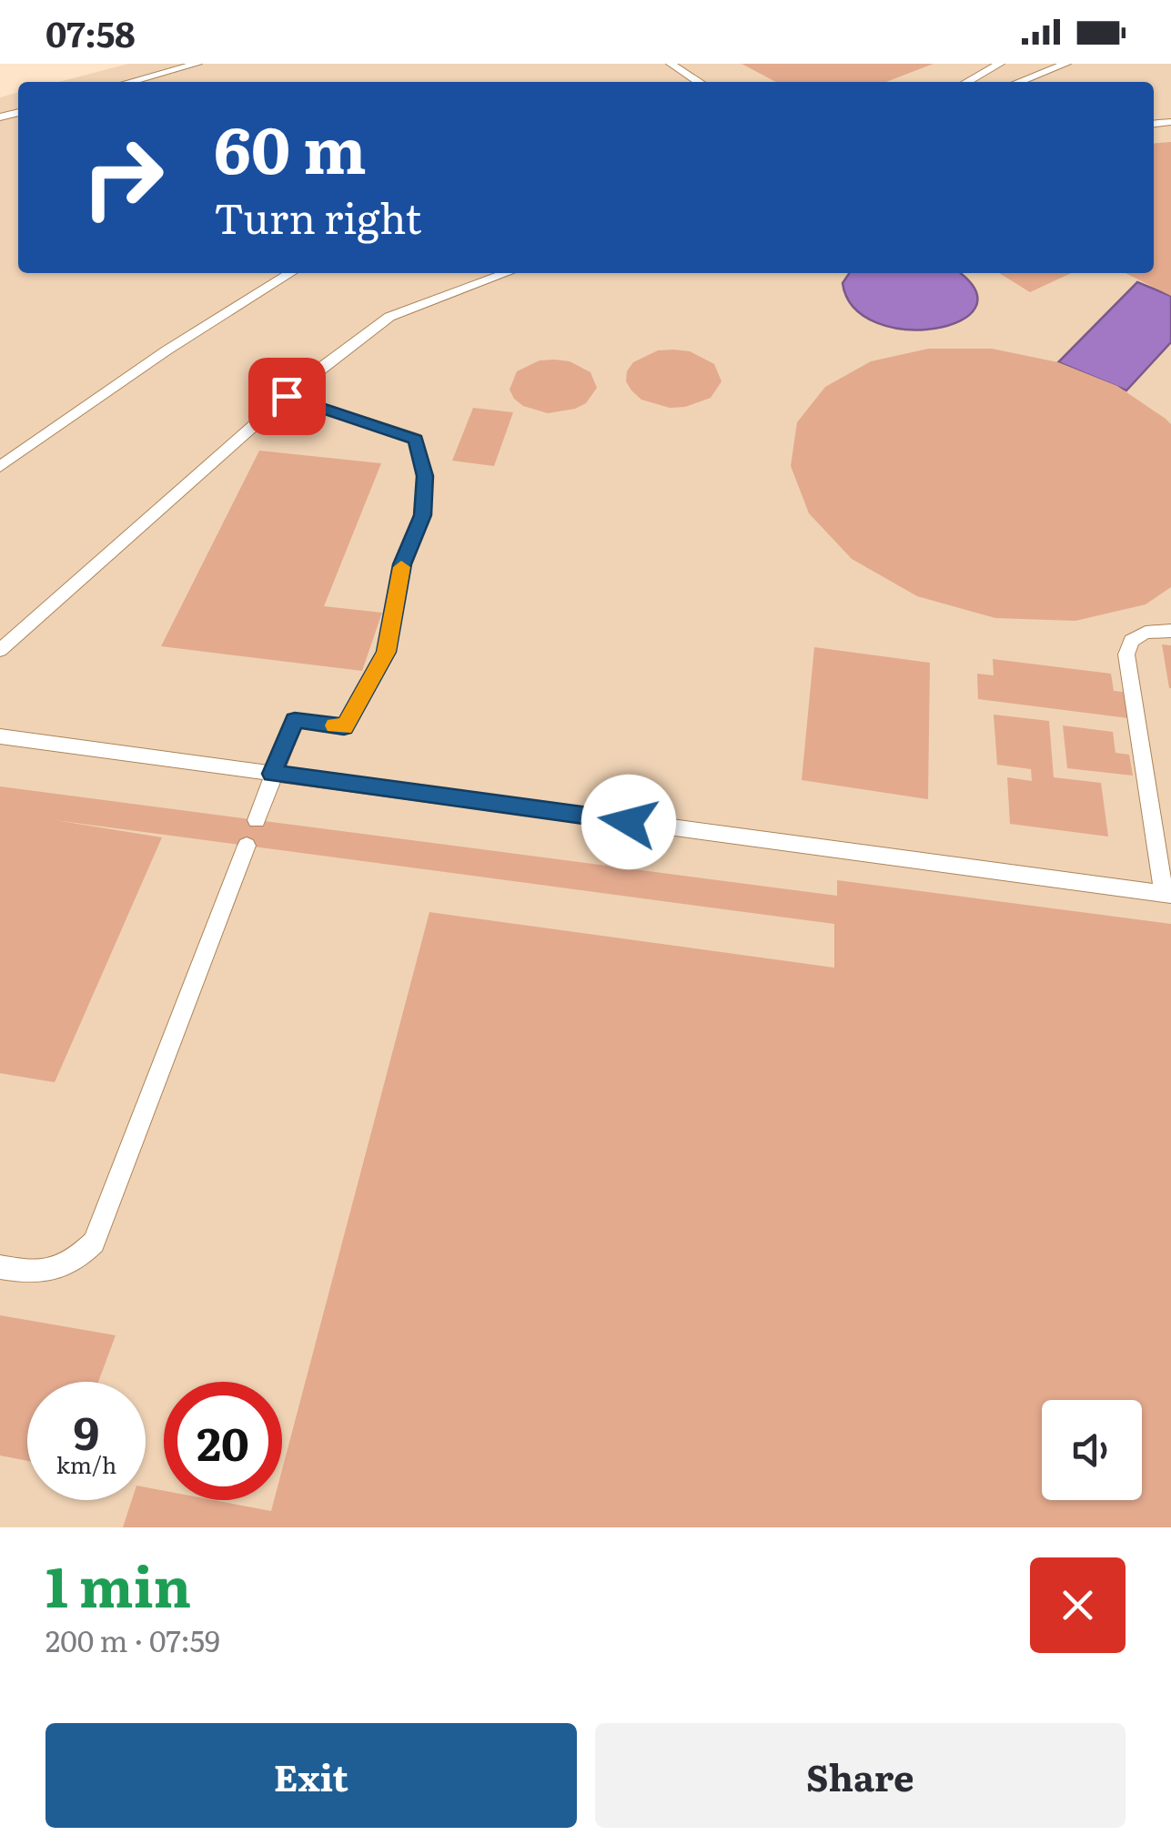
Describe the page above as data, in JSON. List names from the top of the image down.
{
  "page": {
    "status": "07:58",
    "turn": ["60 m", "Turn right"],
    "speed": "9 km/h",
    "limit": "20",
    "heading": ["1 min", "200 m · 07:59"],
    "buttons": ["Exit", "Share"]
  }
}
